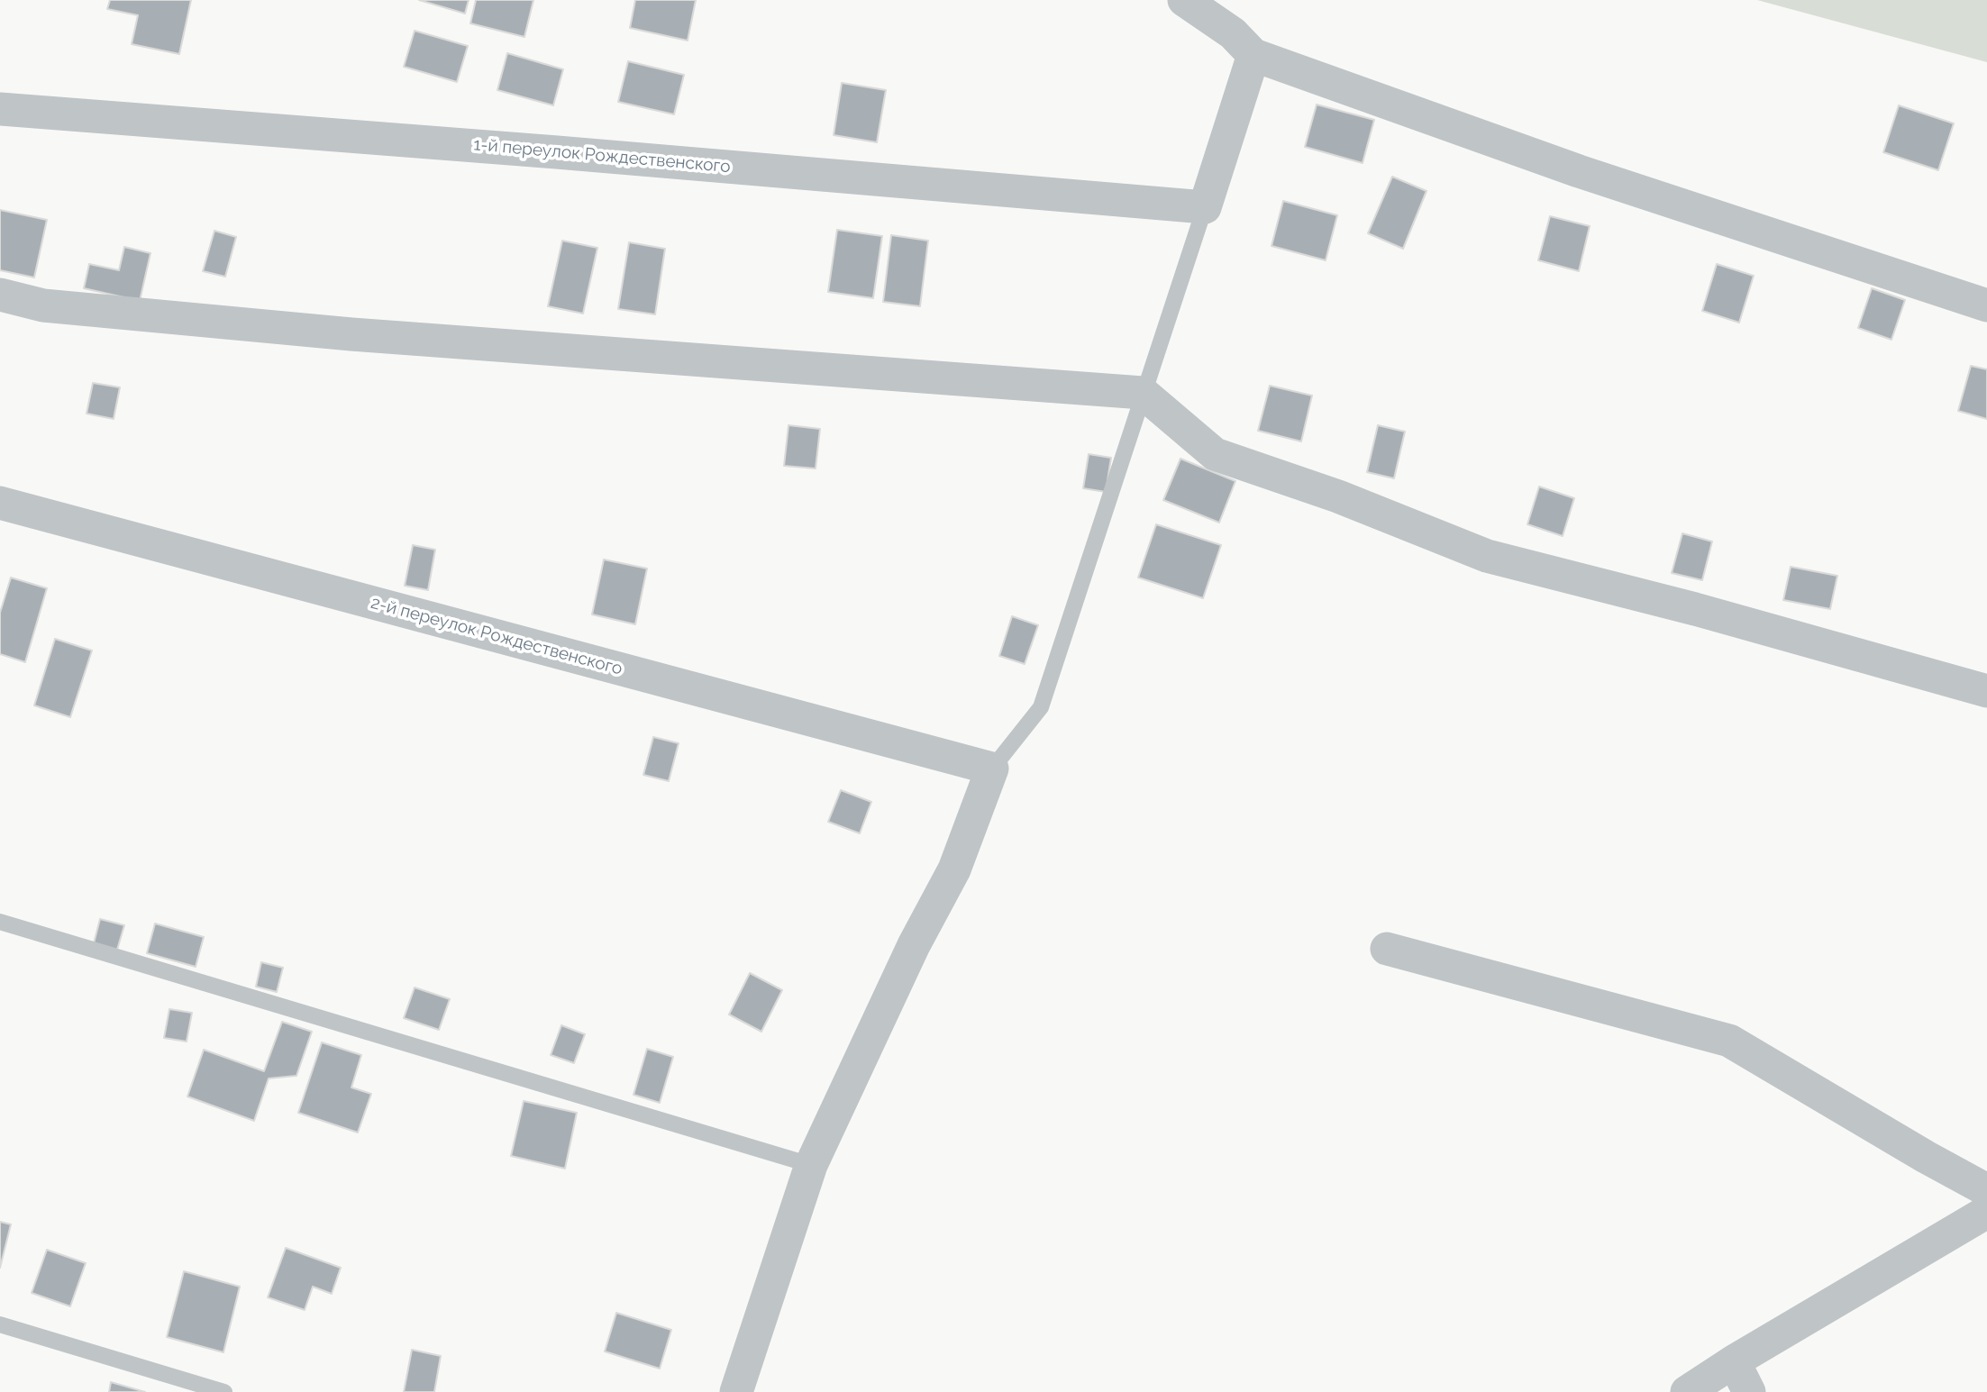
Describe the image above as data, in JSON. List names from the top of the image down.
{
  "streets": {
    "street": ["1-й переулок Рождественского", "2-й переулок Рождественского"]
  }
}
